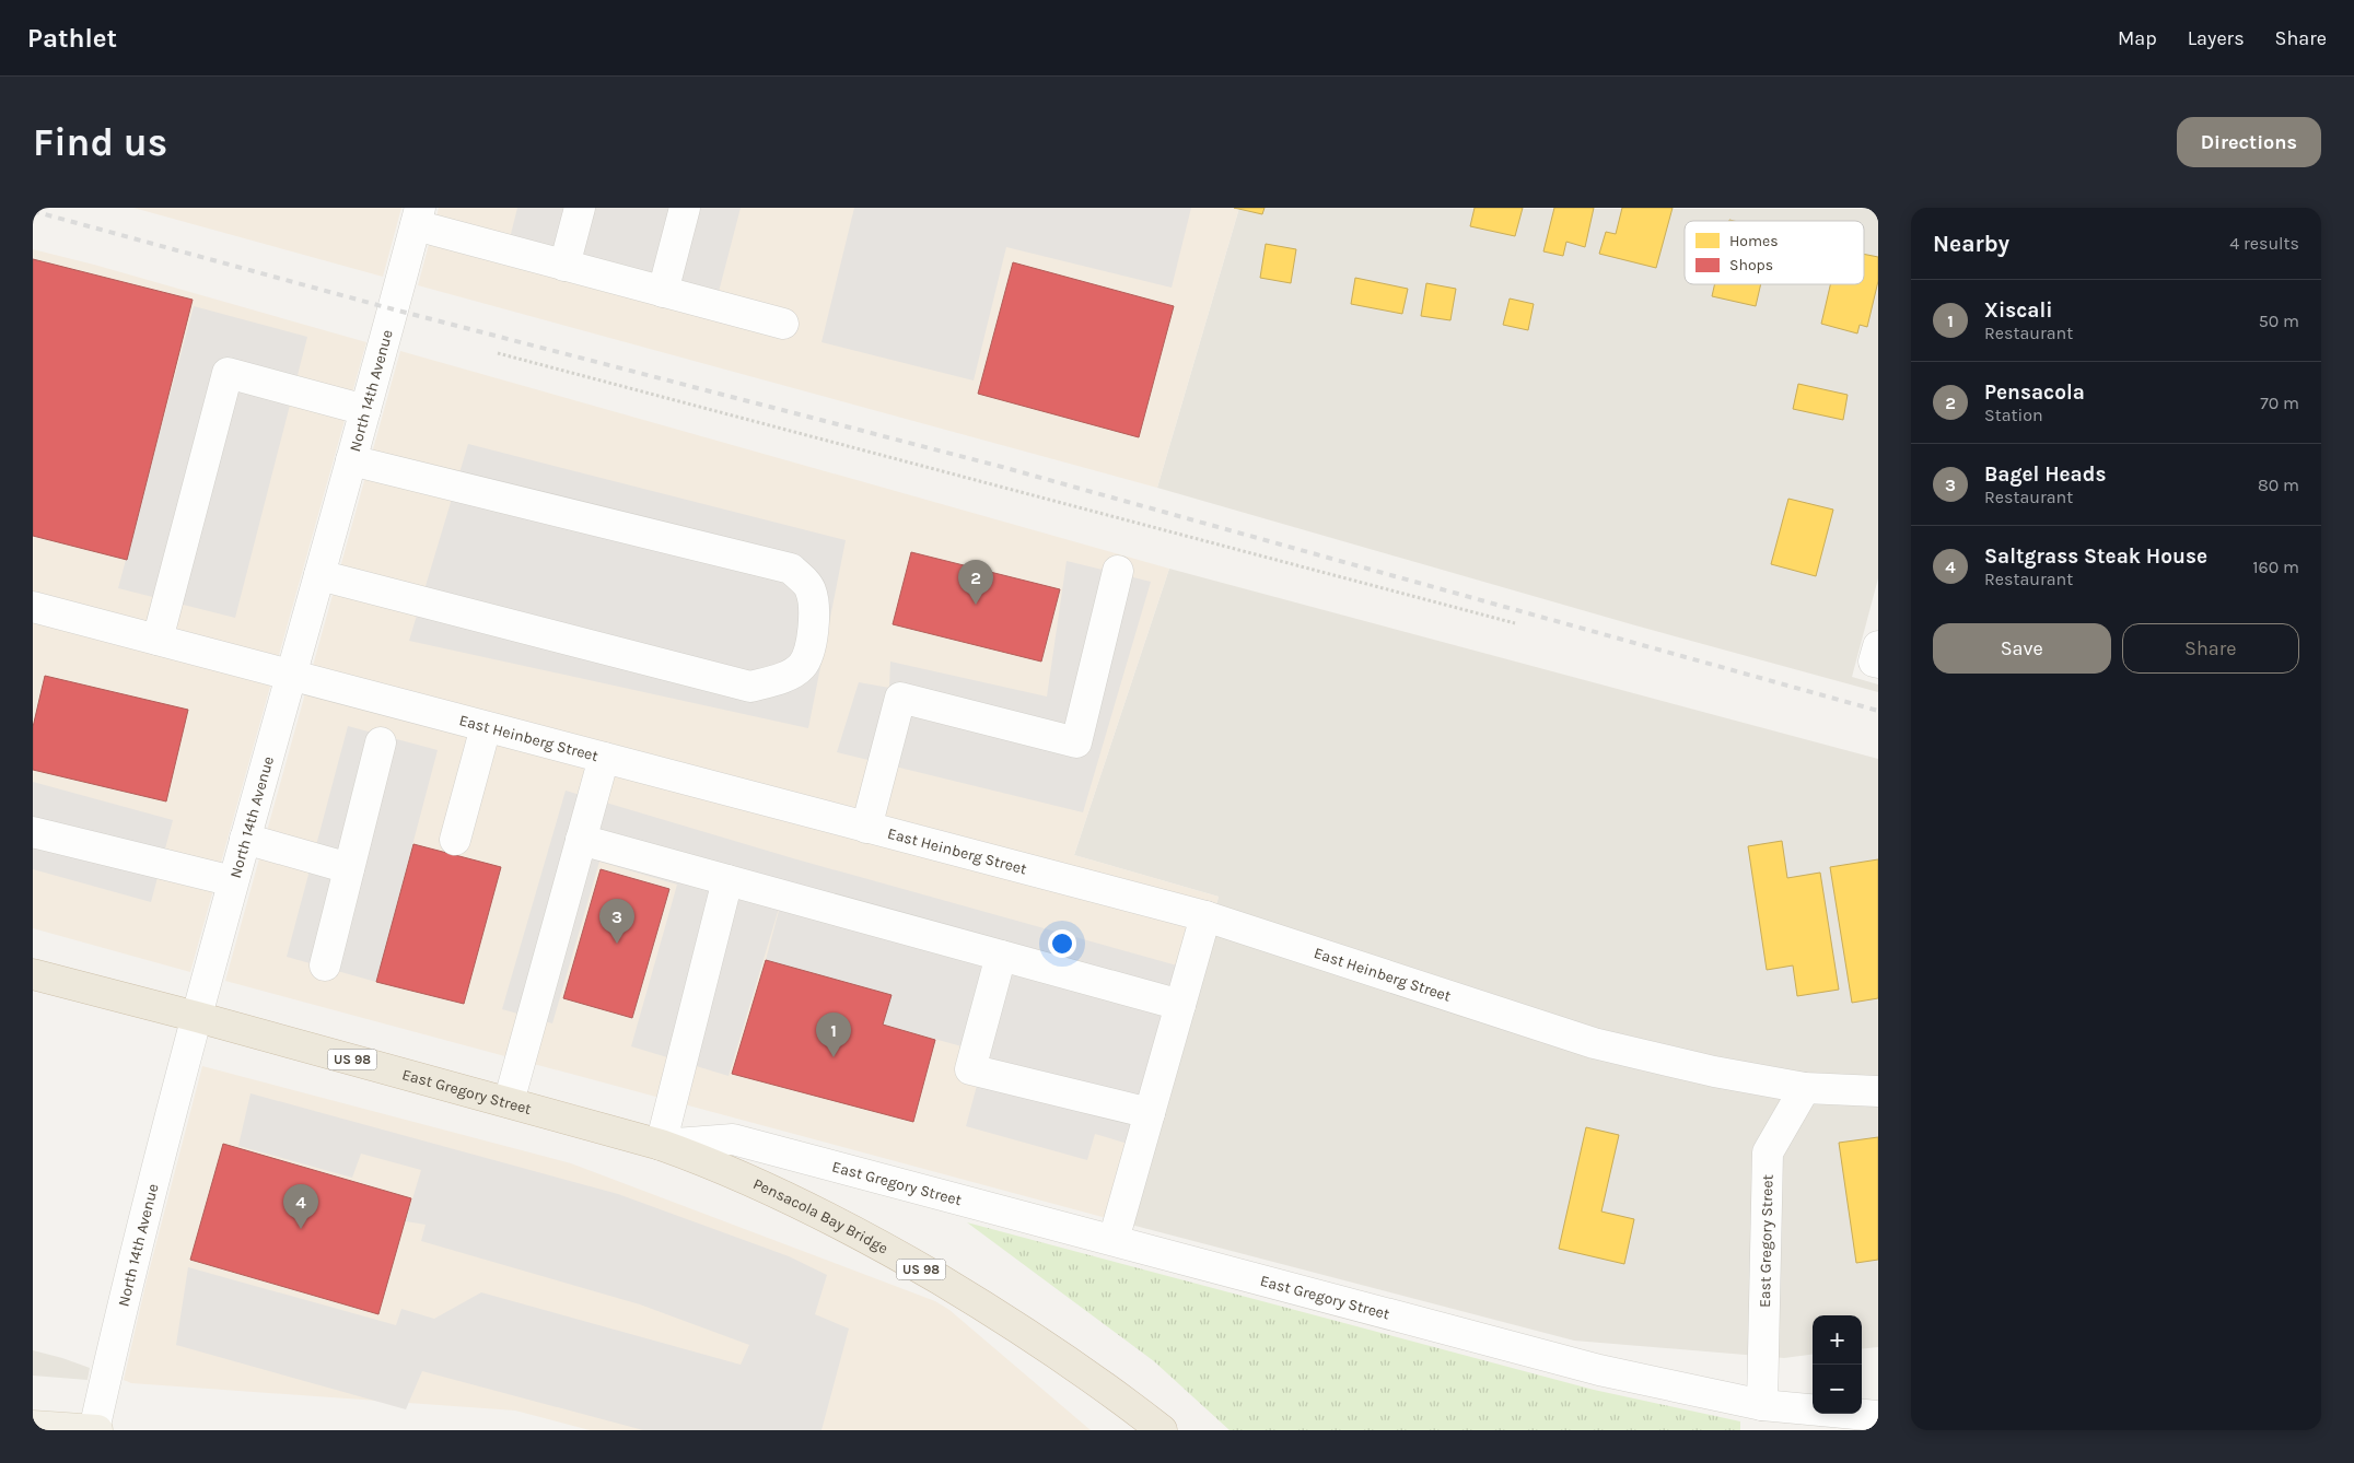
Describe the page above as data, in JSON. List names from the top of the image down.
{
  "streets": {
    "highway": ["US 98", "East Gregory Street", "Pensacola Bay Bridge"],
    "street": ["North 14th Avenue", "East Heinberg Street"]
  },
  "crossings": [
    ["North 14th Avenue", "East Heinberg Street"],
    ["North 14th Avenue", "East Gregory Street"],
    ["East Heinberg Street", "East Gregory Street"],
    ["East Gregory Street", "Pensacola Bay Bridge"]
  ],
  "legend": ["Homes", "Shops"],
  "page": {
    "header": "Pathlet",
    "nav": ["Map", "Layers", "Share"],
    "buttons": [
      "Directions",
      ["Save", "Share"]
    ],
    "title": "Find us",
    "heading": ["Nearby", "4 results"],
    "list": [
      {
        "mark": "1",
        "name": "Xiscali",
        "note": "Restaurant",
        "value": "50 m"
      },
      {
        "mark": "2",
        "name": "Pensacola",
        "note": "Station",
        "value": "70 m"
      },
      {
        "mark": "3",
        "name": "Bagel Heads",
        "note": "Restaurant",
        "value": "80 m"
      },
      {
        "mark": "4",
        "name": "Saltgrass Steak House",
        "note": "Restaurant",
        "value": "160 m"
      }
    ],
    "pins": [
      "2",
      "3",
      "1",
      "4"
    ],
    "map_buttons": ["+", "−"]
  }
}
